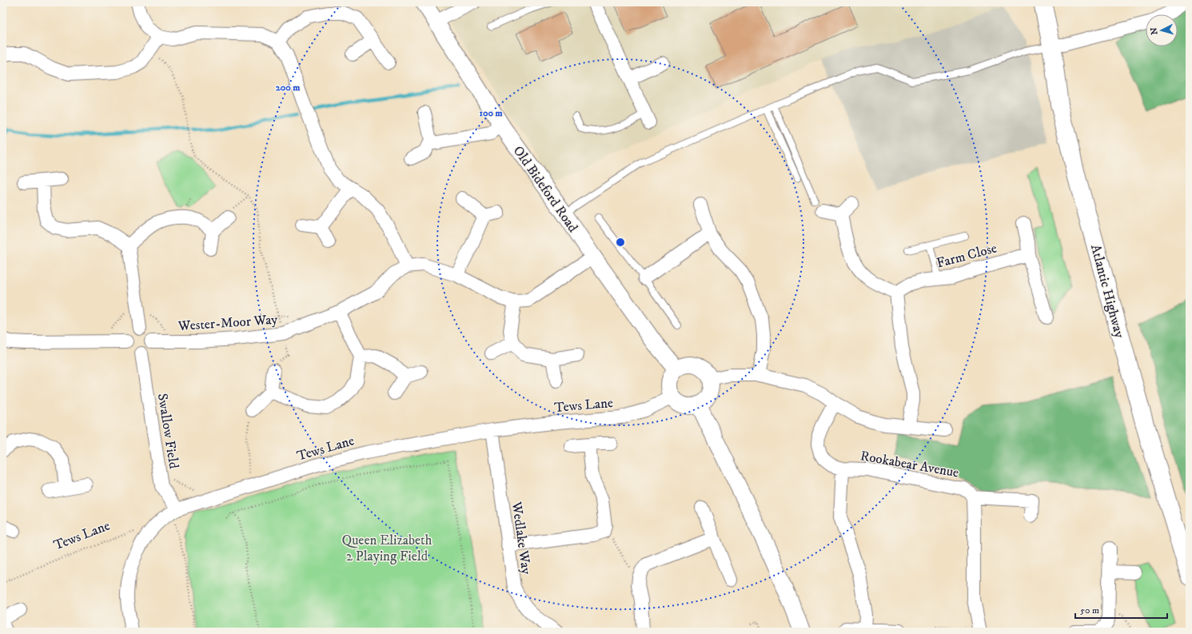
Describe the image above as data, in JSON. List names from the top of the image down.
{
  "streets": {
    "highway": ["Atlantic Highway"],
    "street": [
      "Old Bideford Road",
      "Farm Close",
      "Wester-Moor Way",
      "Tews Lane",
      "Swallow Field",
      "Rookabear Avenue",
      "Wedlake Way"
    ]
  },
  "crossings": [
    ["Old Bideford Road", "Wester-Moor Way"],
    ["Old Bideford Road", "Tews Lane"],
    ["Wester-Moor Way", "Swallow Field"],
    ["Tews Lane", "Swallow Field"],
    ["Tews Lane", "Wedlake Way"]
  ],
  "parks": ["Queen Elizabeth 2 Playing Field"],
  "scale_bar": "50 m",
  "north": "left",
  "rings": ["200 m", "100 m"]
}
